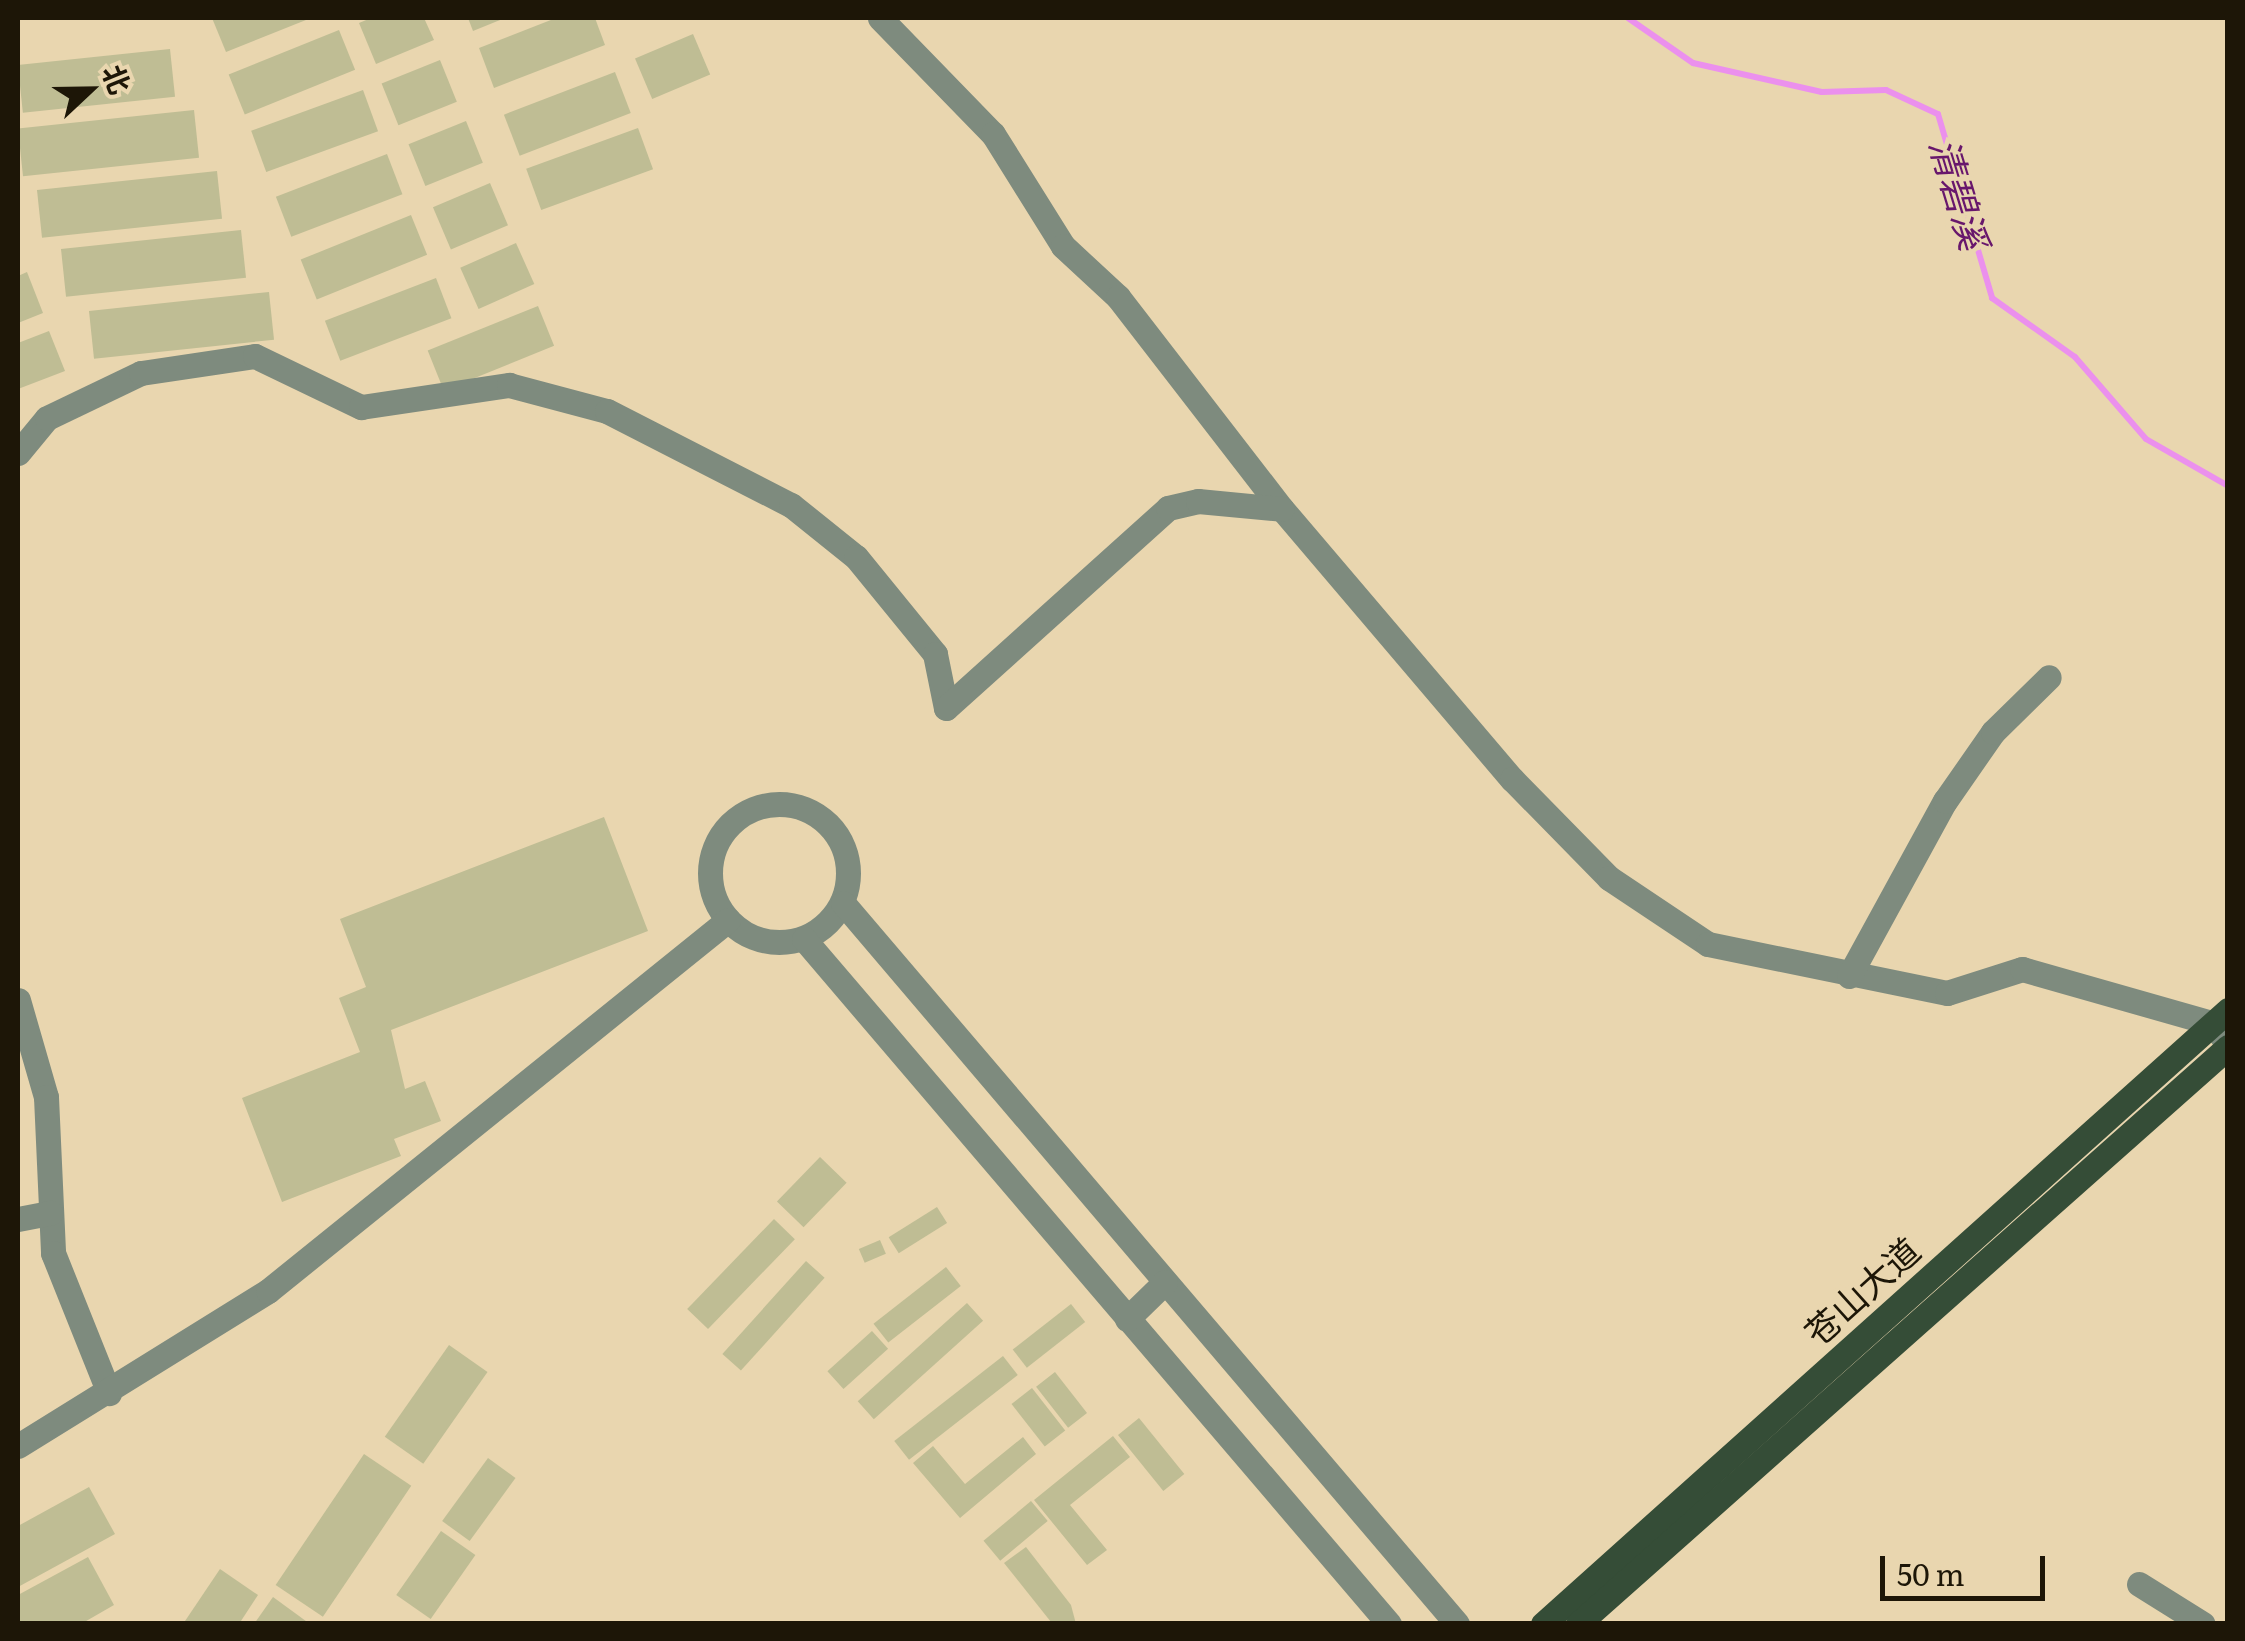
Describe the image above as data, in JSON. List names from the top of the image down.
{
  "streets": {
    "main road": ["苍山大道"]
  },
  "water": ["清碧溪"],
  "scale_bar": "50 m",
  "north": "right"
}
